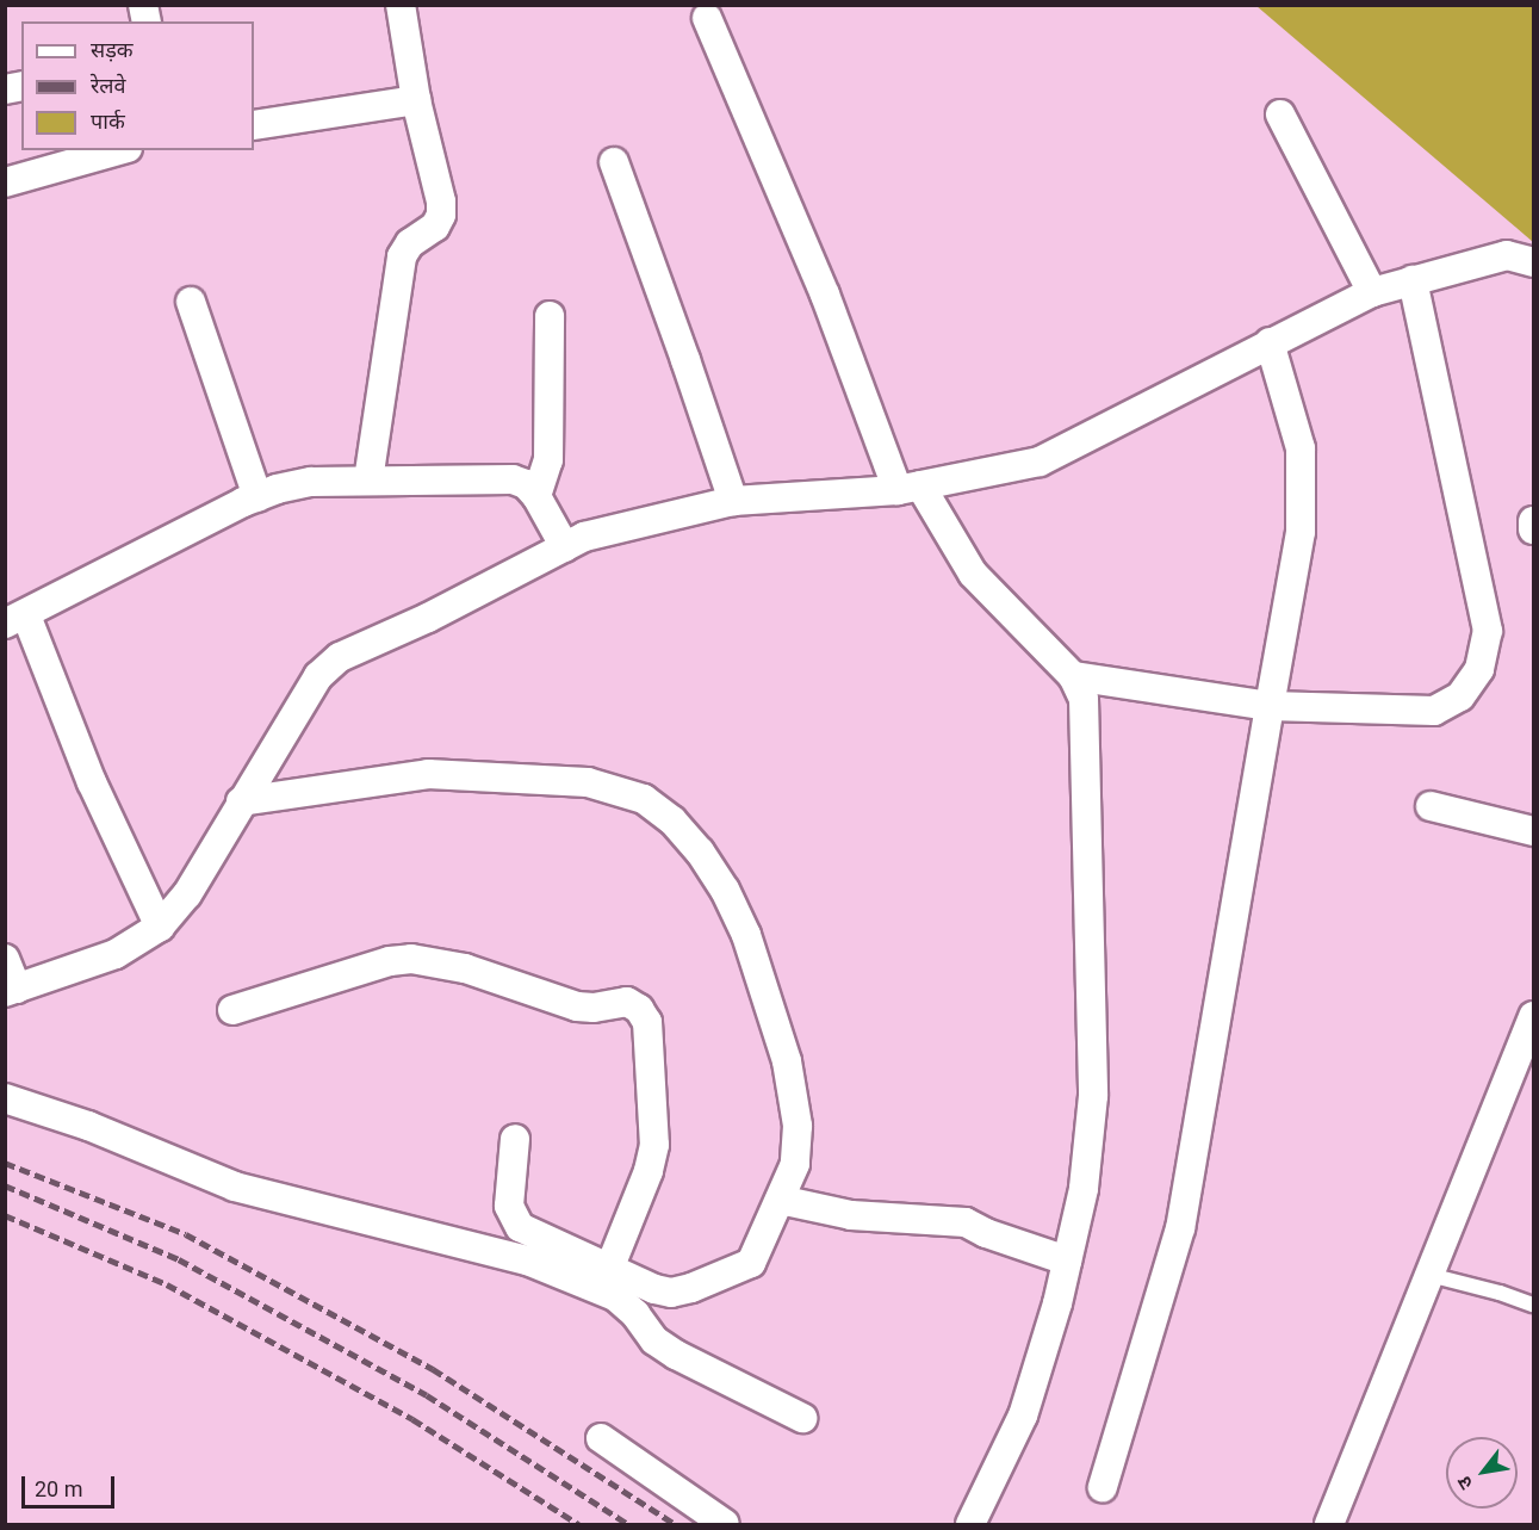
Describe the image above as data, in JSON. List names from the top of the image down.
{
  "legend": ["सड़क", "रेलवे", "पार्क"],
  "scale_bar": "20 m",
  "north": "bottom left"
}
